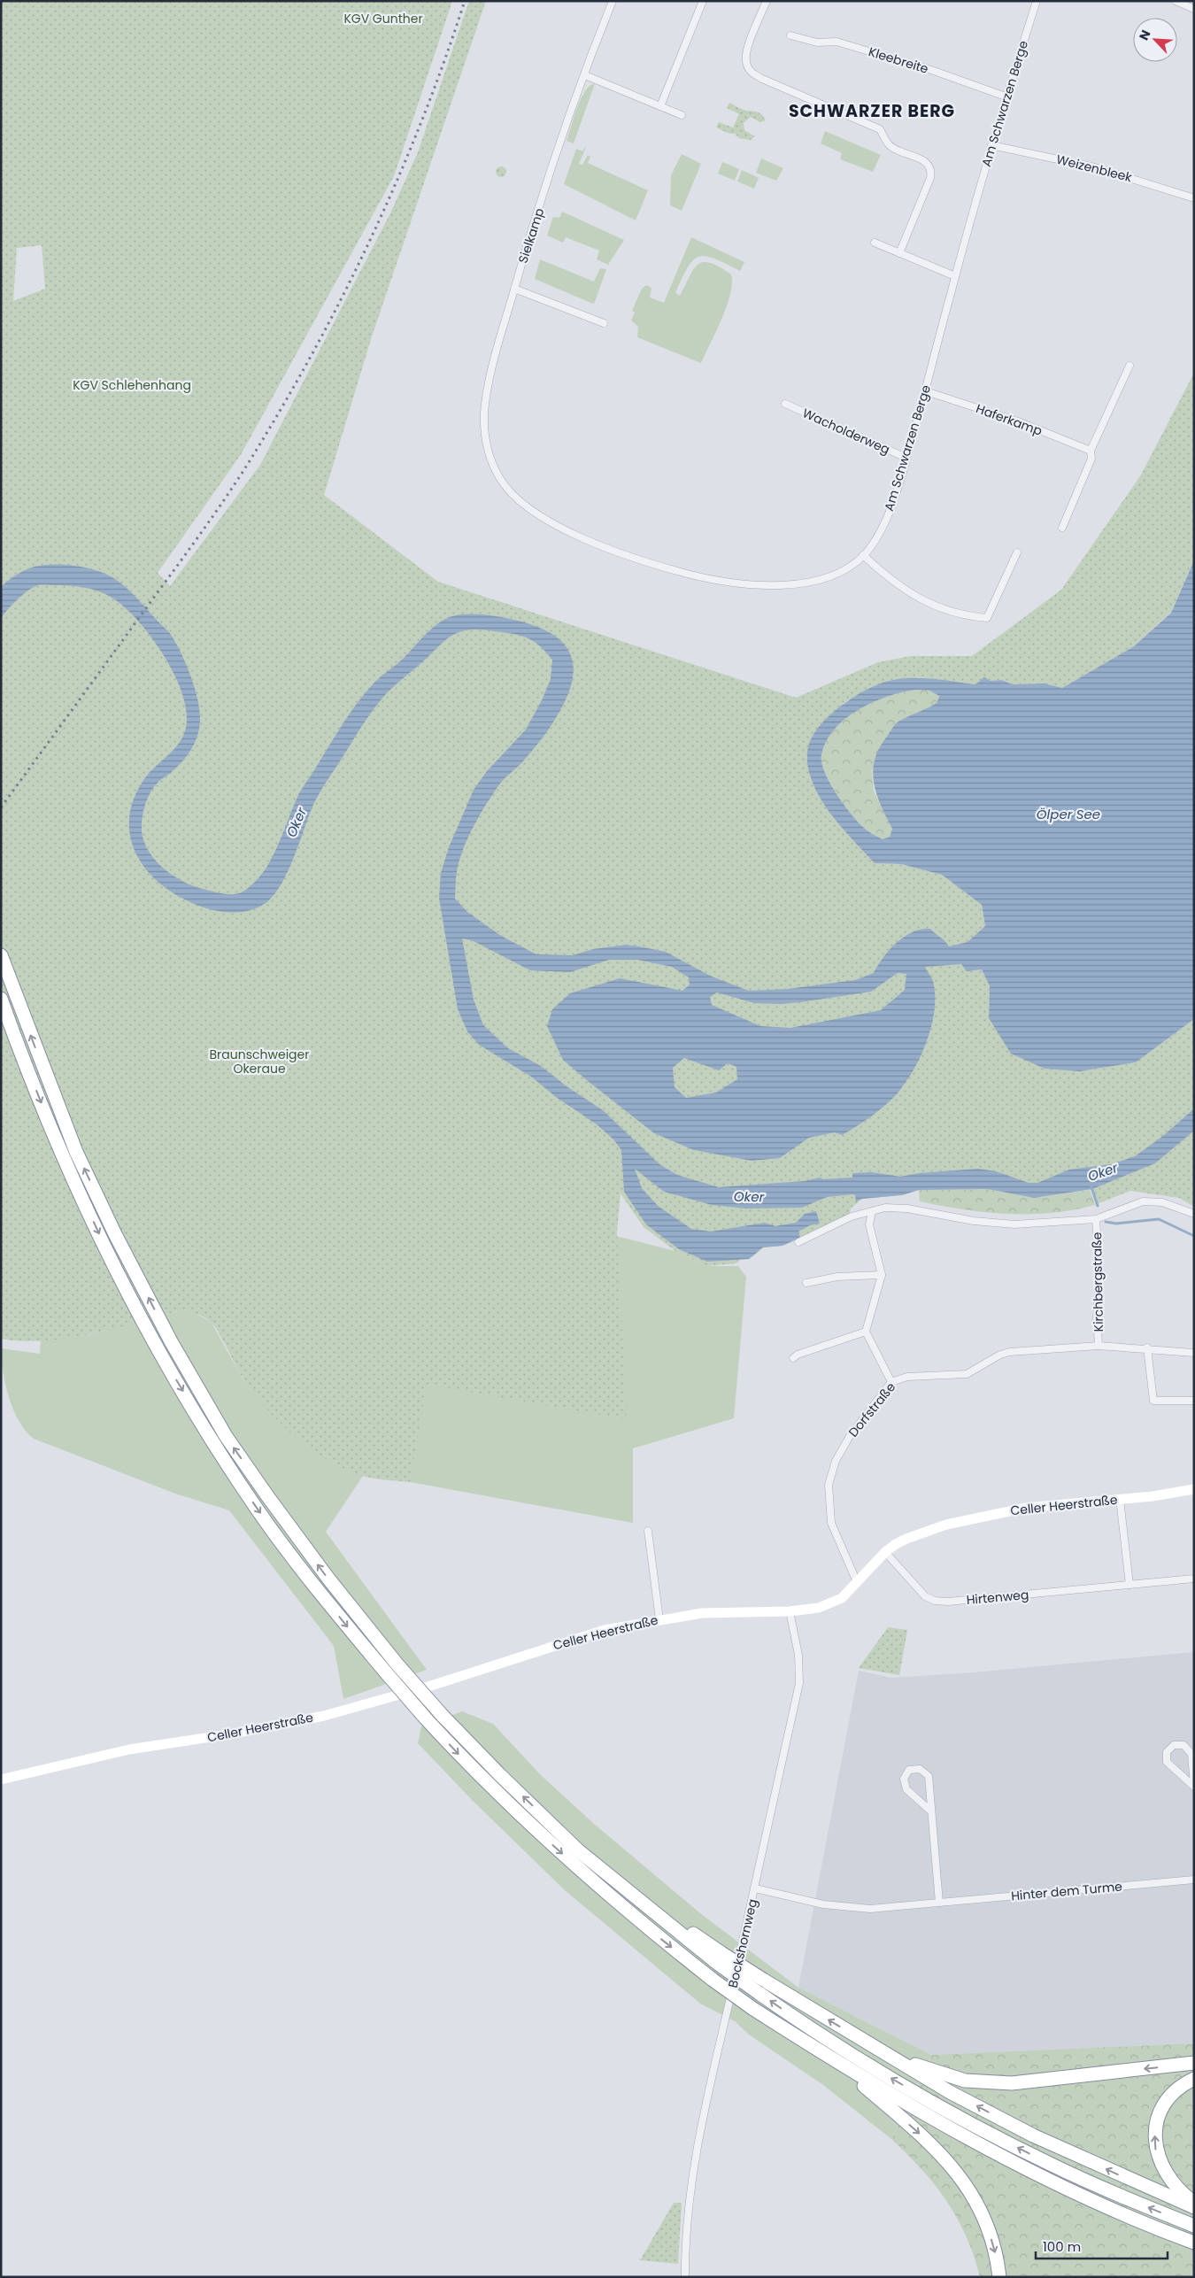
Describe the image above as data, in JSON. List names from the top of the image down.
{
  "streets": {
    "main road": ["Celler Heerstraße"],
    "street": [
      "Kleebreite",
      "Am Schwarzen Berge",
      "Weizenbleek",
      "Sielkamp",
      "Haferkamp",
      "Wacholderweg",
      "Kirchbergstraße",
      "Dorfstraße",
      "Hirtenweg",
      "Hinter dem Turme",
      "Bockshornweg"
    ]
  },
  "crossings": [
    ["Kleebreite", "Am Schwarzen Berge"],
    ["Am Schwarzen Berge", "Weizenbleek"],
    ["Am Schwarzen Berge", "Sielkamp"],
    ["Am Schwarzen Berge", "Haferkamp"],
    ["Am Schwarzen Berge", "Wacholderweg"],
    ["Kirchbergstraße", "Dorfstraße"],
    ["Dorfstraße", "Celler Heerstraße"],
    ["Celler Heerstraße", "Hirtenweg"],
    ["Celler Heerstraße", "Bockshornweg"],
    ["Hinter dem Turme", "Bockshornweg"]
  ],
  "districts": ["SCHWARZER BERG"],
  "water": ["Ölper See", "Oker"],
  "parks": ["KGV Gunther", "KGV Schlehenhang", "Braunschweiger Okeraue"],
  "scale_bar": "100 m",
  "north": "top left"
}
